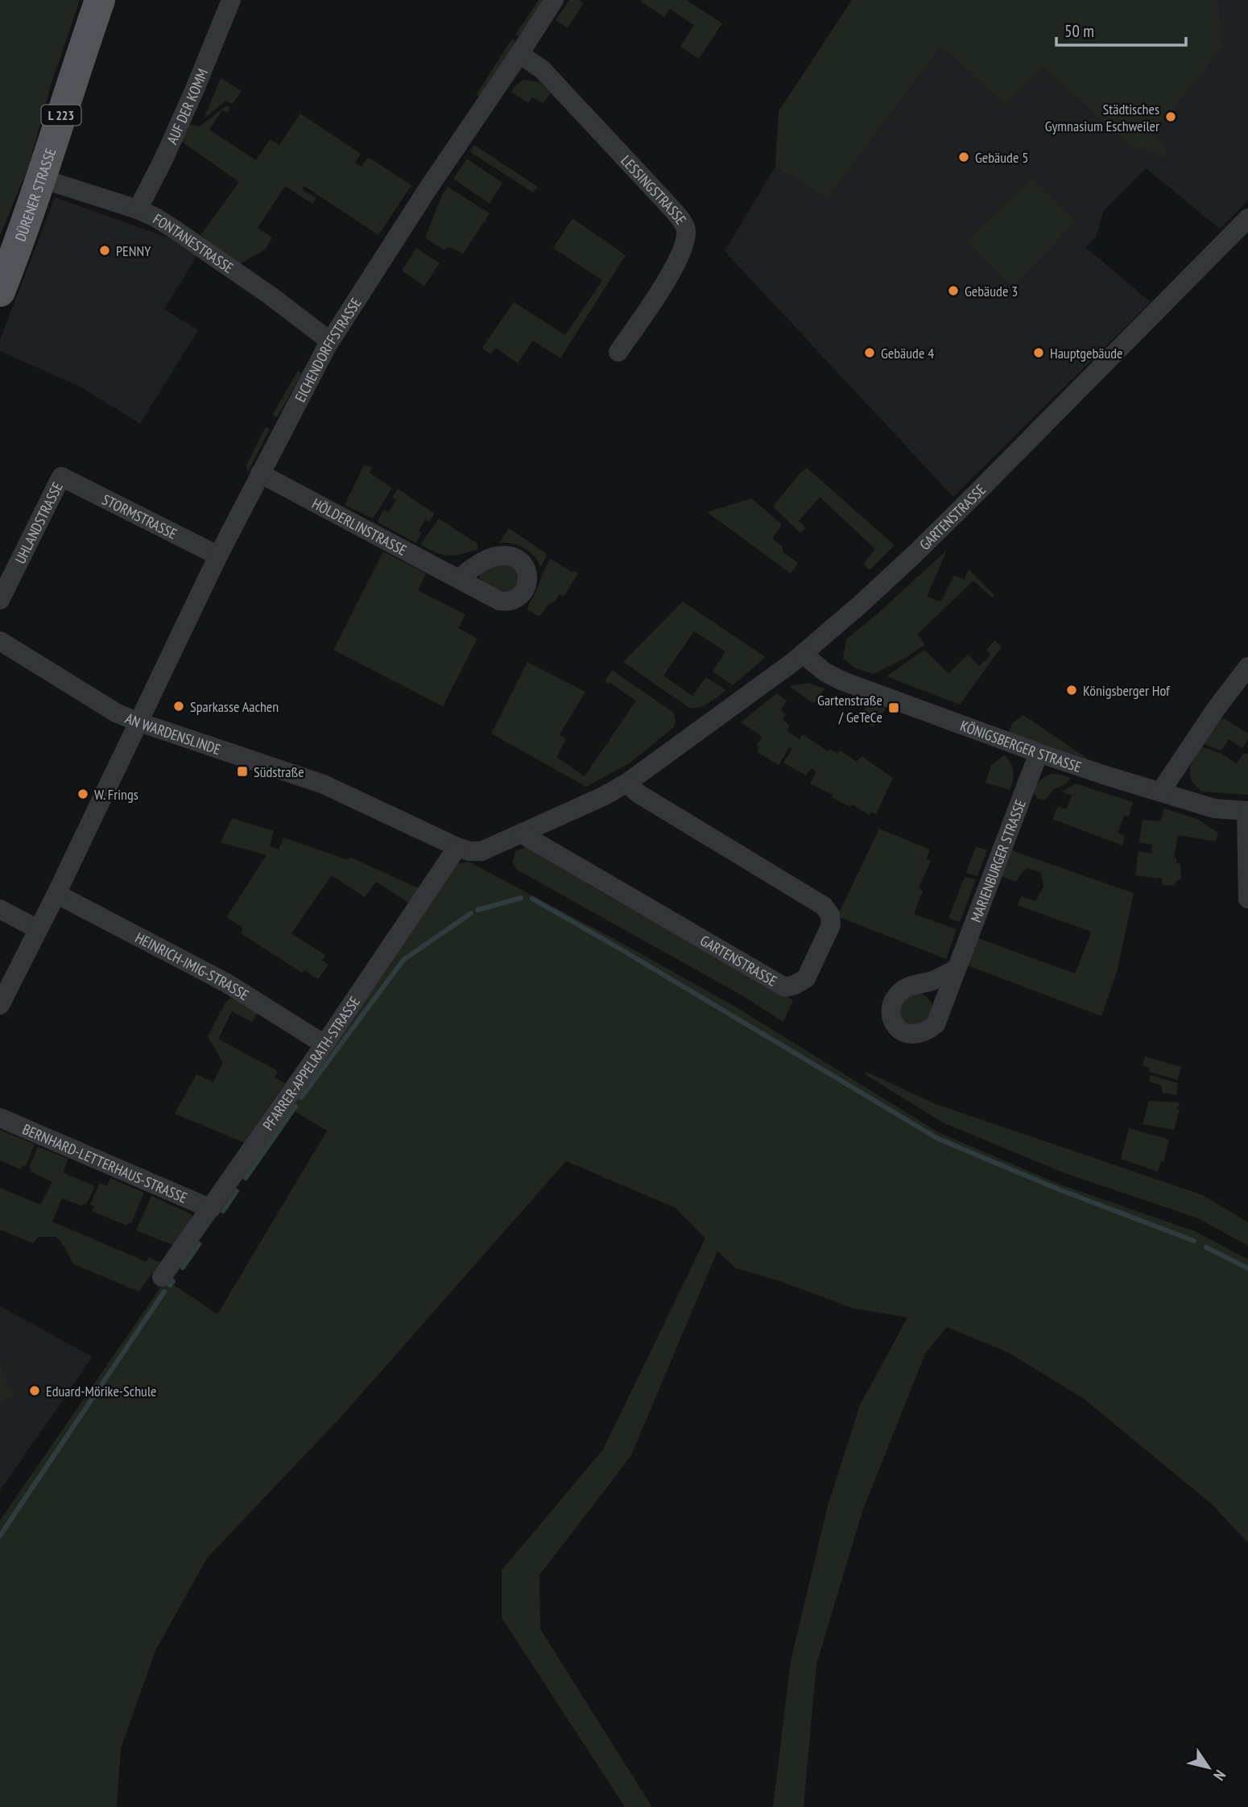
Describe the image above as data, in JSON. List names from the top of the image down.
{
  "streets": {
    "main road": ["L 223", "DÜRENER STRASSE"],
    "street": [
      "AUF DER KOMM",
      "LESSINGSTRASSE",
      "FONTANESTRASSE",
      "EICHENDORFFSTRASSE",
      "STORMSTRASSE",
      "GARTENSTRASSE",
      "UHLANDSTRASSE",
      "HÖLDERLINSTRASSE",
      "AN WARDENSLINDE",
      "KÖNIGSBERGER STRASSE",
      "MARIENBURGER STRASSE",
      "HEINRICH-IMIG-STRASSE",
      "PFARRER-APPELRATH-STRASSE",
      "BERNHARD-LETTERHAUS-STRASSE"
    ]
  },
  "crossings": [
    ["AUF DER KOMM", "FONTANESTRASSE"],
    ["LESSINGSTRASSE", "EICHENDORFFSTRASSE"],
    ["DÜRENER STRASSE", "FONTANESTRASSE"],
    ["FONTANESTRASSE", "EICHENDORFFSTRASSE"],
    ["EICHENDORFFSTRASSE", "STORMSTRASSE"],
    ["EICHENDORFFSTRASSE", "HÖLDERLINSTRASSE"],
    ["EICHENDORFFSTRASSE", "AN WARDENSLINDE"],
    ["EICHENDORFFSTRASSE", "HEINRICH-IMIG-STRASSE"],
    ["STORMSTRASSE", "UHLANDSTRASSE"],
    ["GARTENSTRASSE", "AN WARDENSLINDE"],
    ["GARTENSTRASSE", "KÖNIGSBERGER STRASSE"],
    ["AN WARDENSLINDE", "PFARRER-APPELRATH-STRASSE"],
    ["KÖNIGSBERGER STRASSE", "MARIENBURGER STRASSE"],
    ["HEINRICH-IMIG-STRASSE", "PFARRER-APPELRATH-STRASSE"],
    ["PFARRER-APPELRATH-STRASSE", "BERNHARD-LETTERHAUS-STRASSE"]
  ],
  "places": {
    "other": [
      "Städtisches Gymnasium Eschweiler",
      "Gebäude 5",
      "PENNY",
      "Gebäude 3",
      "Gebäude 4",
      "Hauptgebäude",
      "Königsberger Hof",
      "Sparkasse Aachen",
      "W. Frings",
      "Eduard-Mörike-Schule"
    ],
    "transit": ["Gartenstraße / GeTeCe", "Südstraße"]
  },
  "scale_bar": "50 m",
  "north": "bottom right"
}
